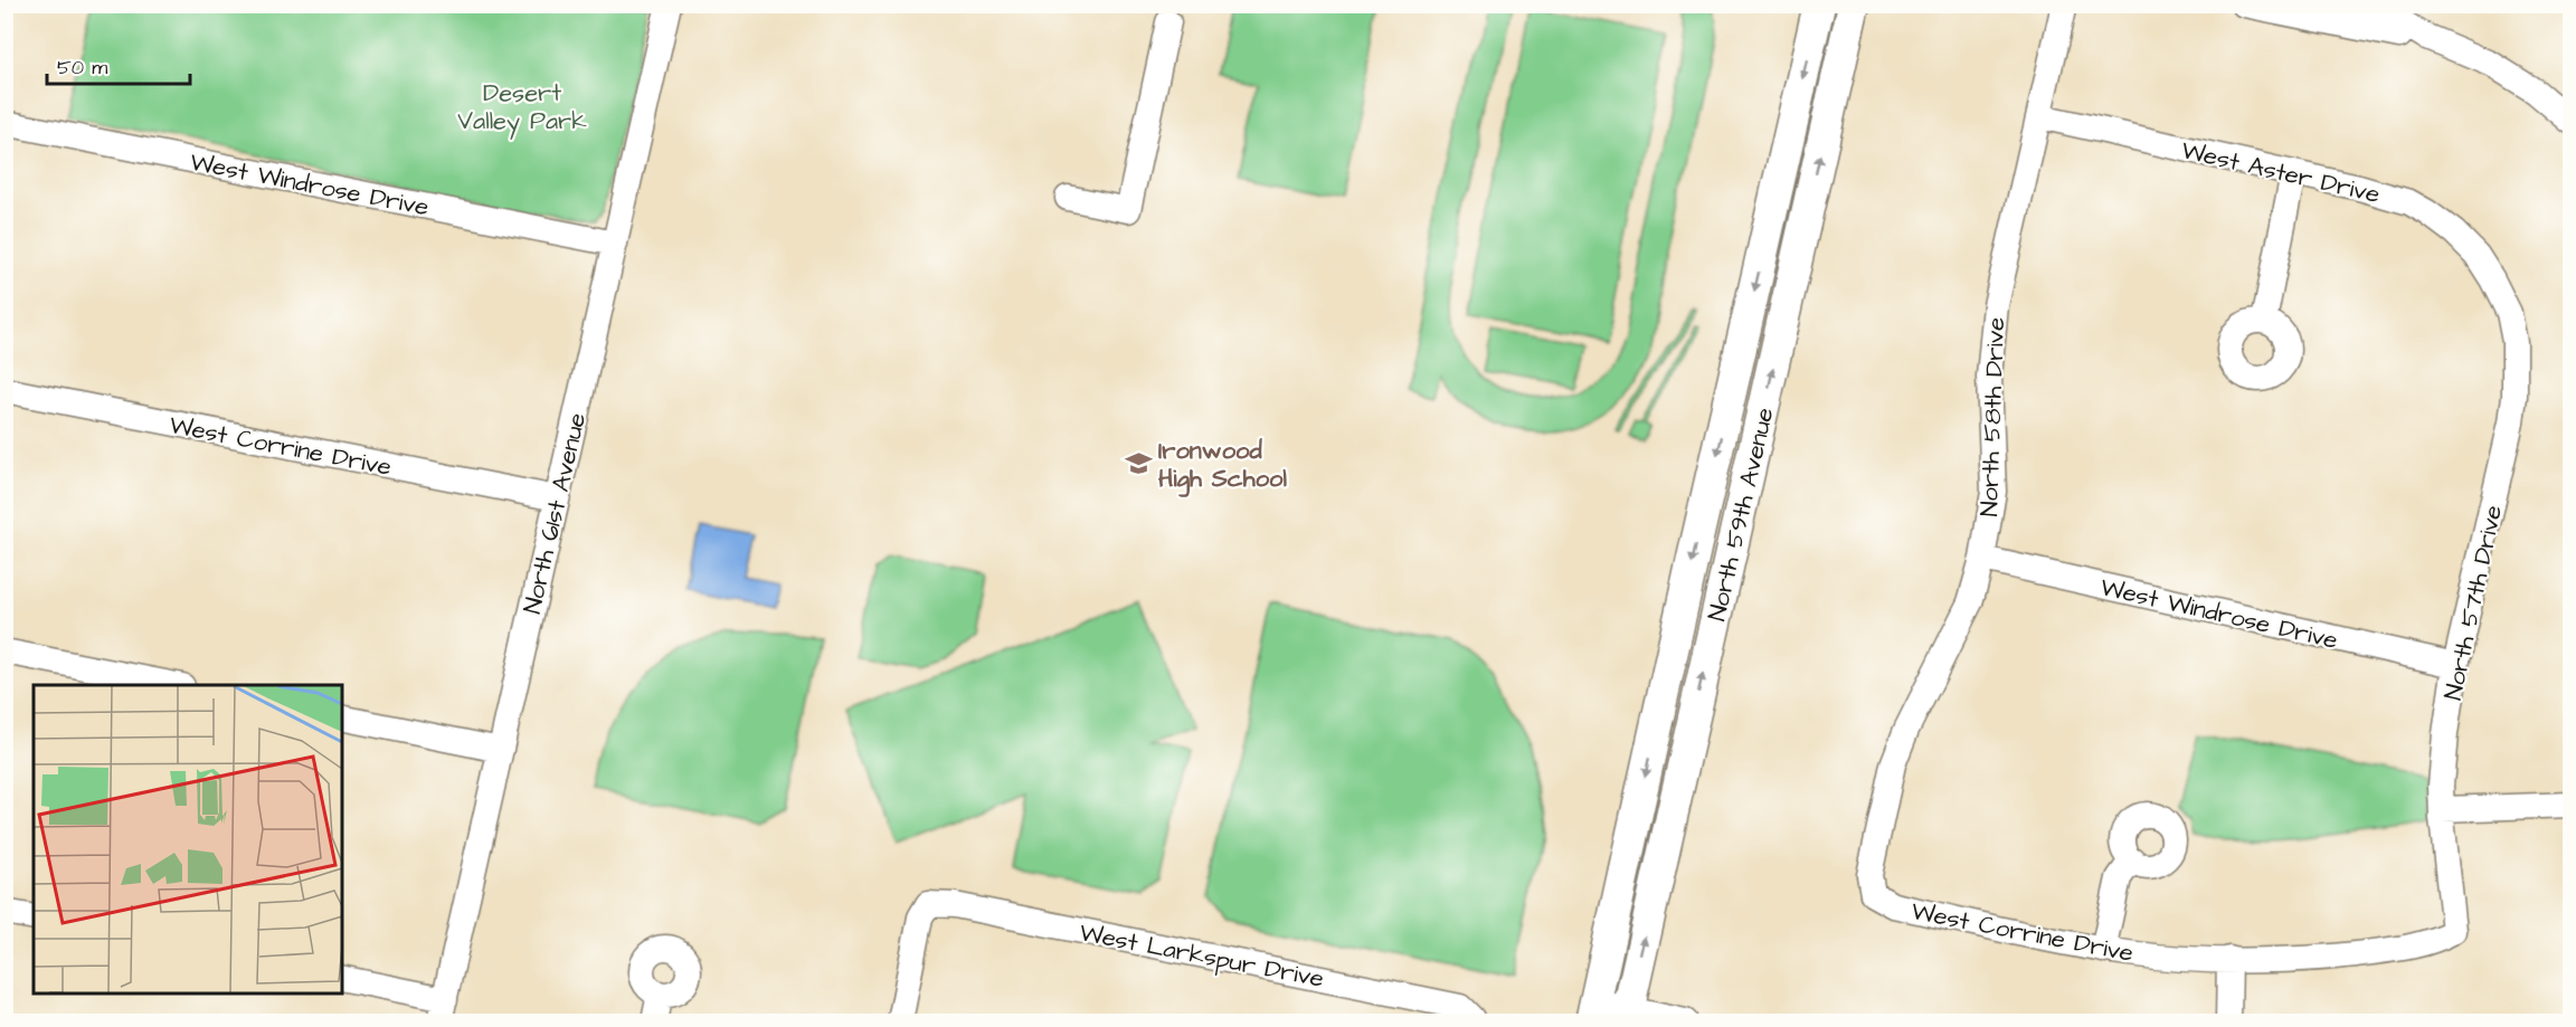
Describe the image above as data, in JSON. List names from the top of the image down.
{
  "streets": {
    "main road": ["North 59th Avenue"],
    "street": [
      "West Aster Drive",
      "West Windrose Drive",
      "North 58th Drive",
      "West Corrine Drive",
      "North 61st Avenue",
      "North 57th Drive",
      "West Larkspur Drive"
    ]
  },
  "crossings": [
    ["West Aster Drive", "North 58th Drive"],
    ["West Aster Drive", "North 57th Drive"],
    ["West Windrose Drive", "North 58th Drive"],
    ["West Windrose Drive", "North 61st Avenue"],
    ["West Windrose Drive", "North 57th Drive"],
    ["North 58th Drive", "West Corrine Drive"],
    ["West Corrine Drive", "North 61st Avenue"],
    ["West Corrine Drive", "North 57th Drive"]
  ],
  "parks": ["Desert Valley Park"],
  "places": {
    "school or university": ["Ironwood High School"]
  },
  "scale_bar": "50 m"
}
